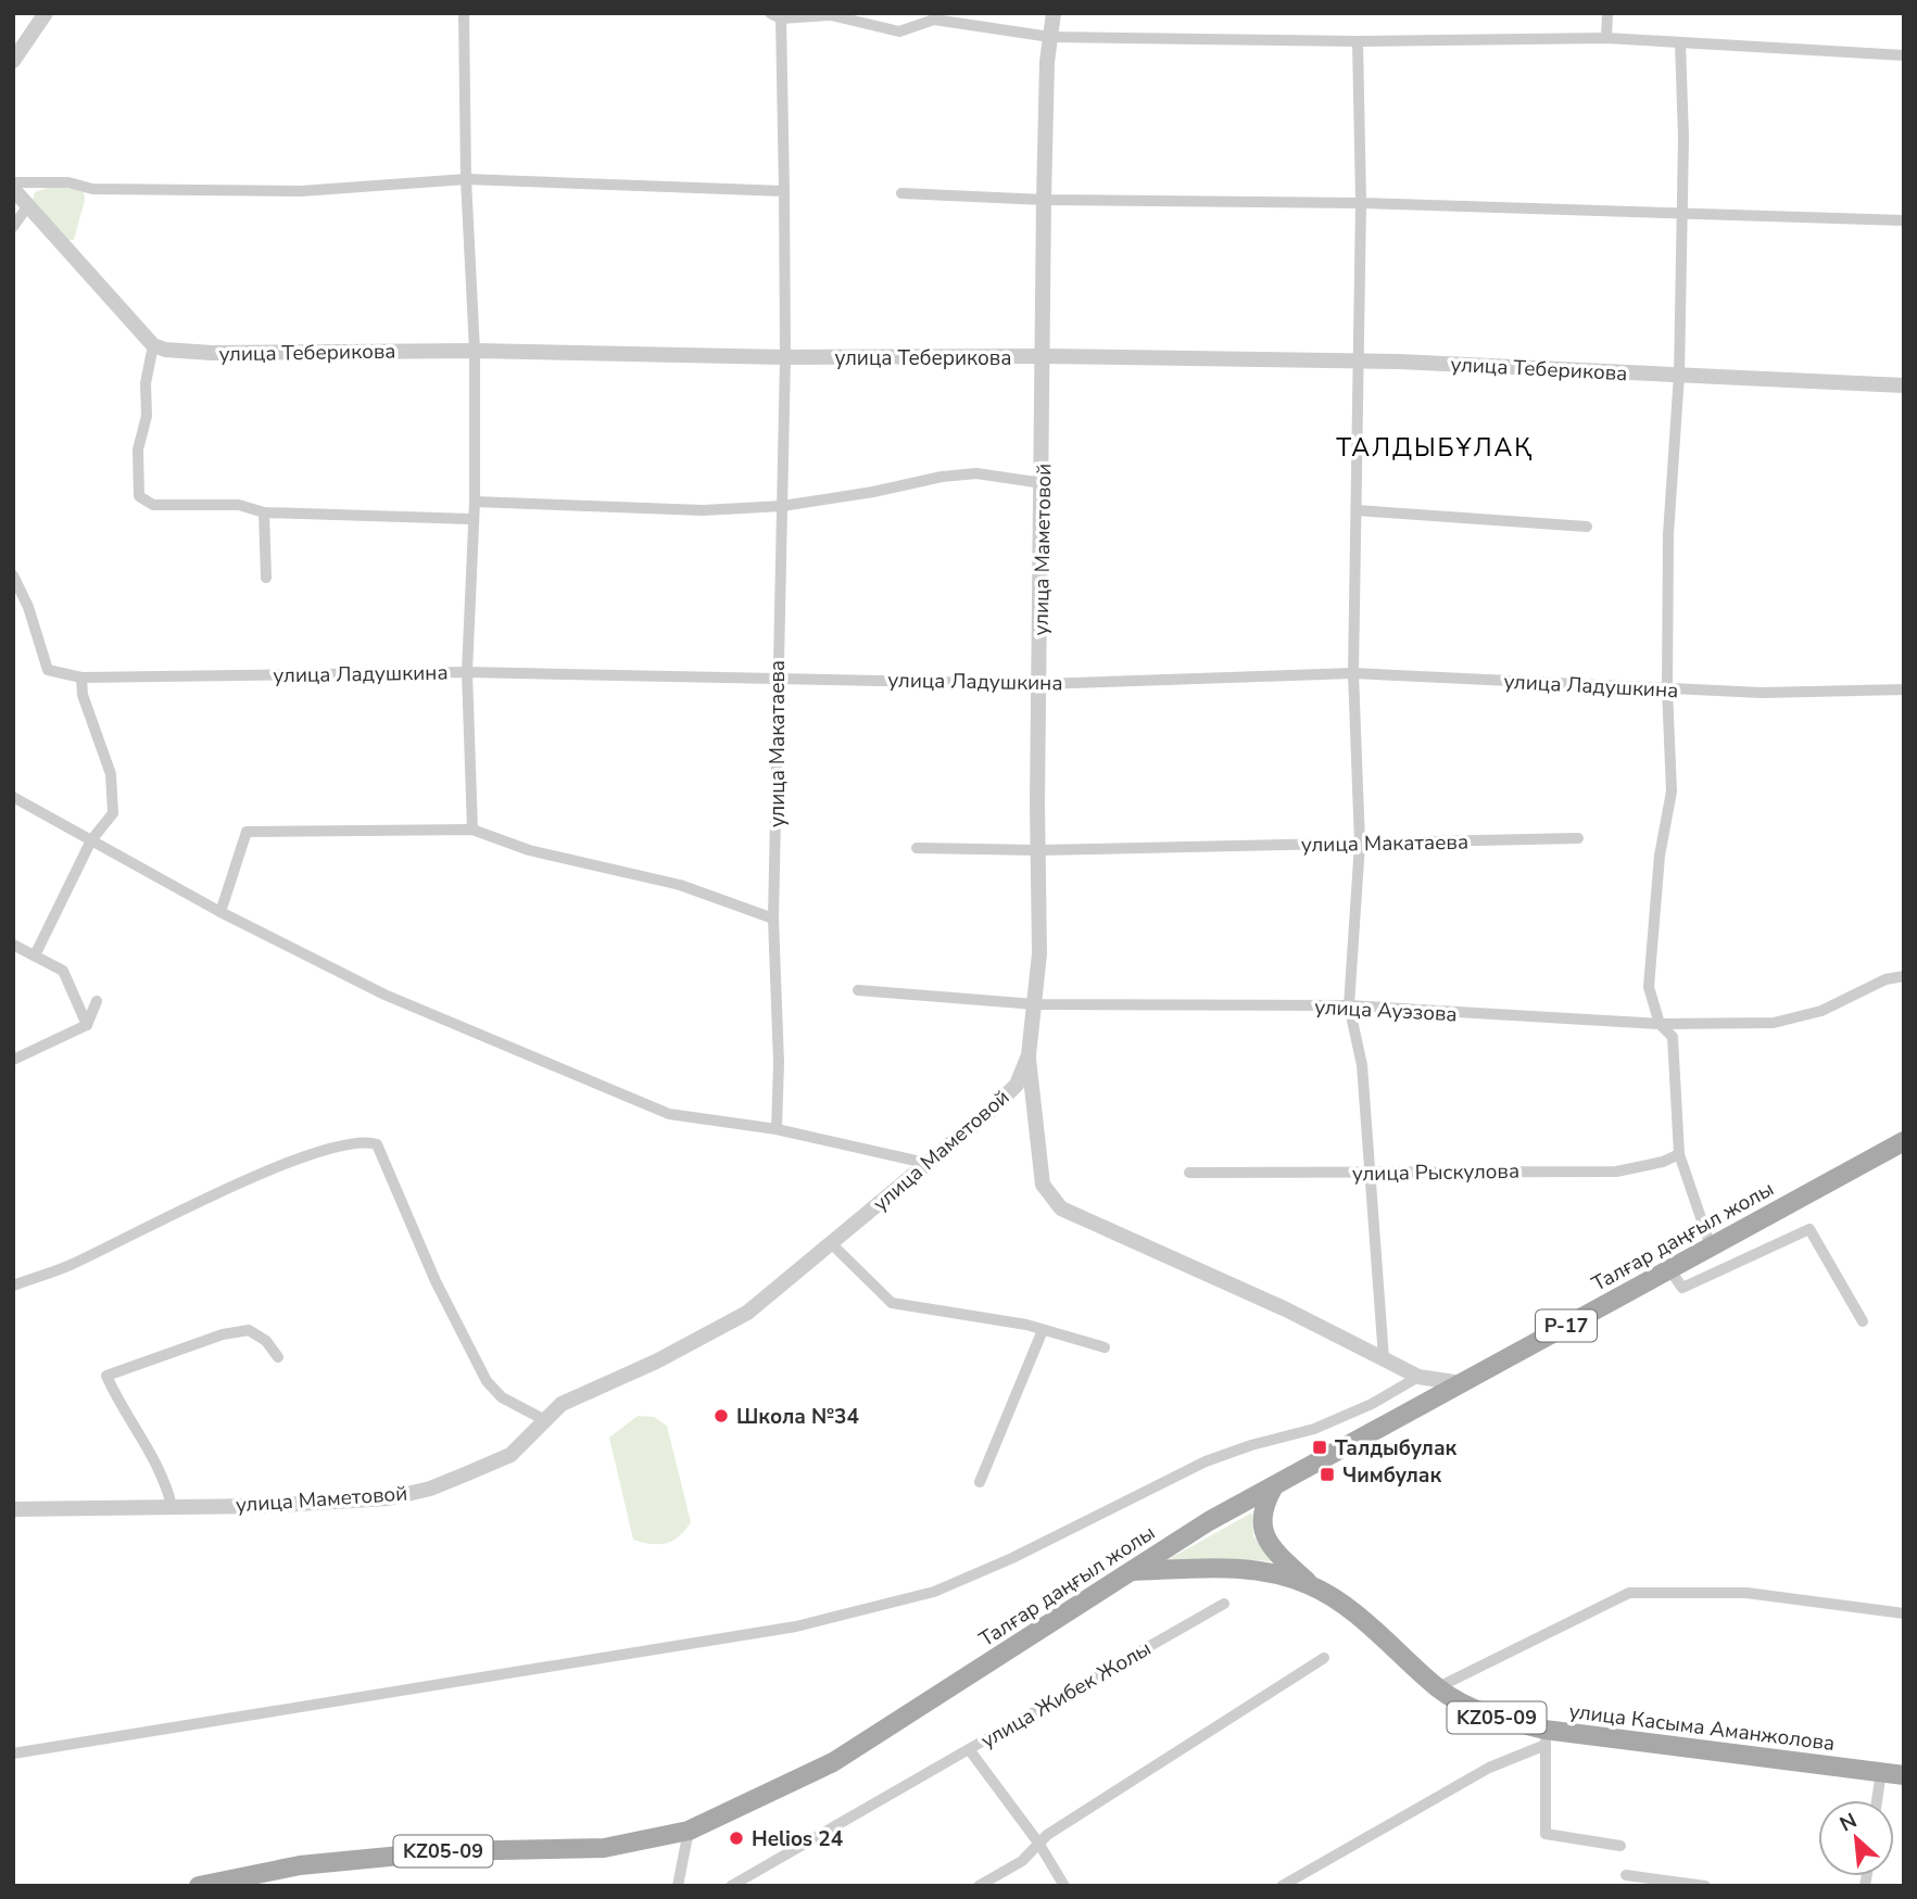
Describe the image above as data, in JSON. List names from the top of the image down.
{
  "streets": {
    "main road": [
      "Талғар даңғыл жолы",
      "P-17",
      "KZ05-09",
      "улица Касыма Аманжолова"
    ],
    "street": [
      "улица Теберикова",
      "улица Маметовой",
      "улица Ладушкина",
      "улица Макатаева",
      "улица Ауэзова",
      "улица Рыскулова",
      "улица Жибек Жолы"
    ]
  },
  "crossings": [
    ["улица Теберикова", "улица Маметовой"],
    ["улица Теберикова", "улица Макатаева"],
    ["улица Маметовой", "улица Ладушкина"],
    ["улица Маметовой", "улица Макатаева"],
    ["улица Маметовой", "улица Ауэзова"],
    ["улица Ладушкина", "улица Макатаева"],
    ["Талғар даңғыл жолы", "улица Касыма Аманжолова"]
  ],
  "districts": ["ТАЛДЫБҰЛАҚ"],
  "places": {
    "other": ["Школа №34", "Helios 24"],
    "transit": ["Талдыбулак", "Чимбулак"]
  },
  "north": "top left"
}
